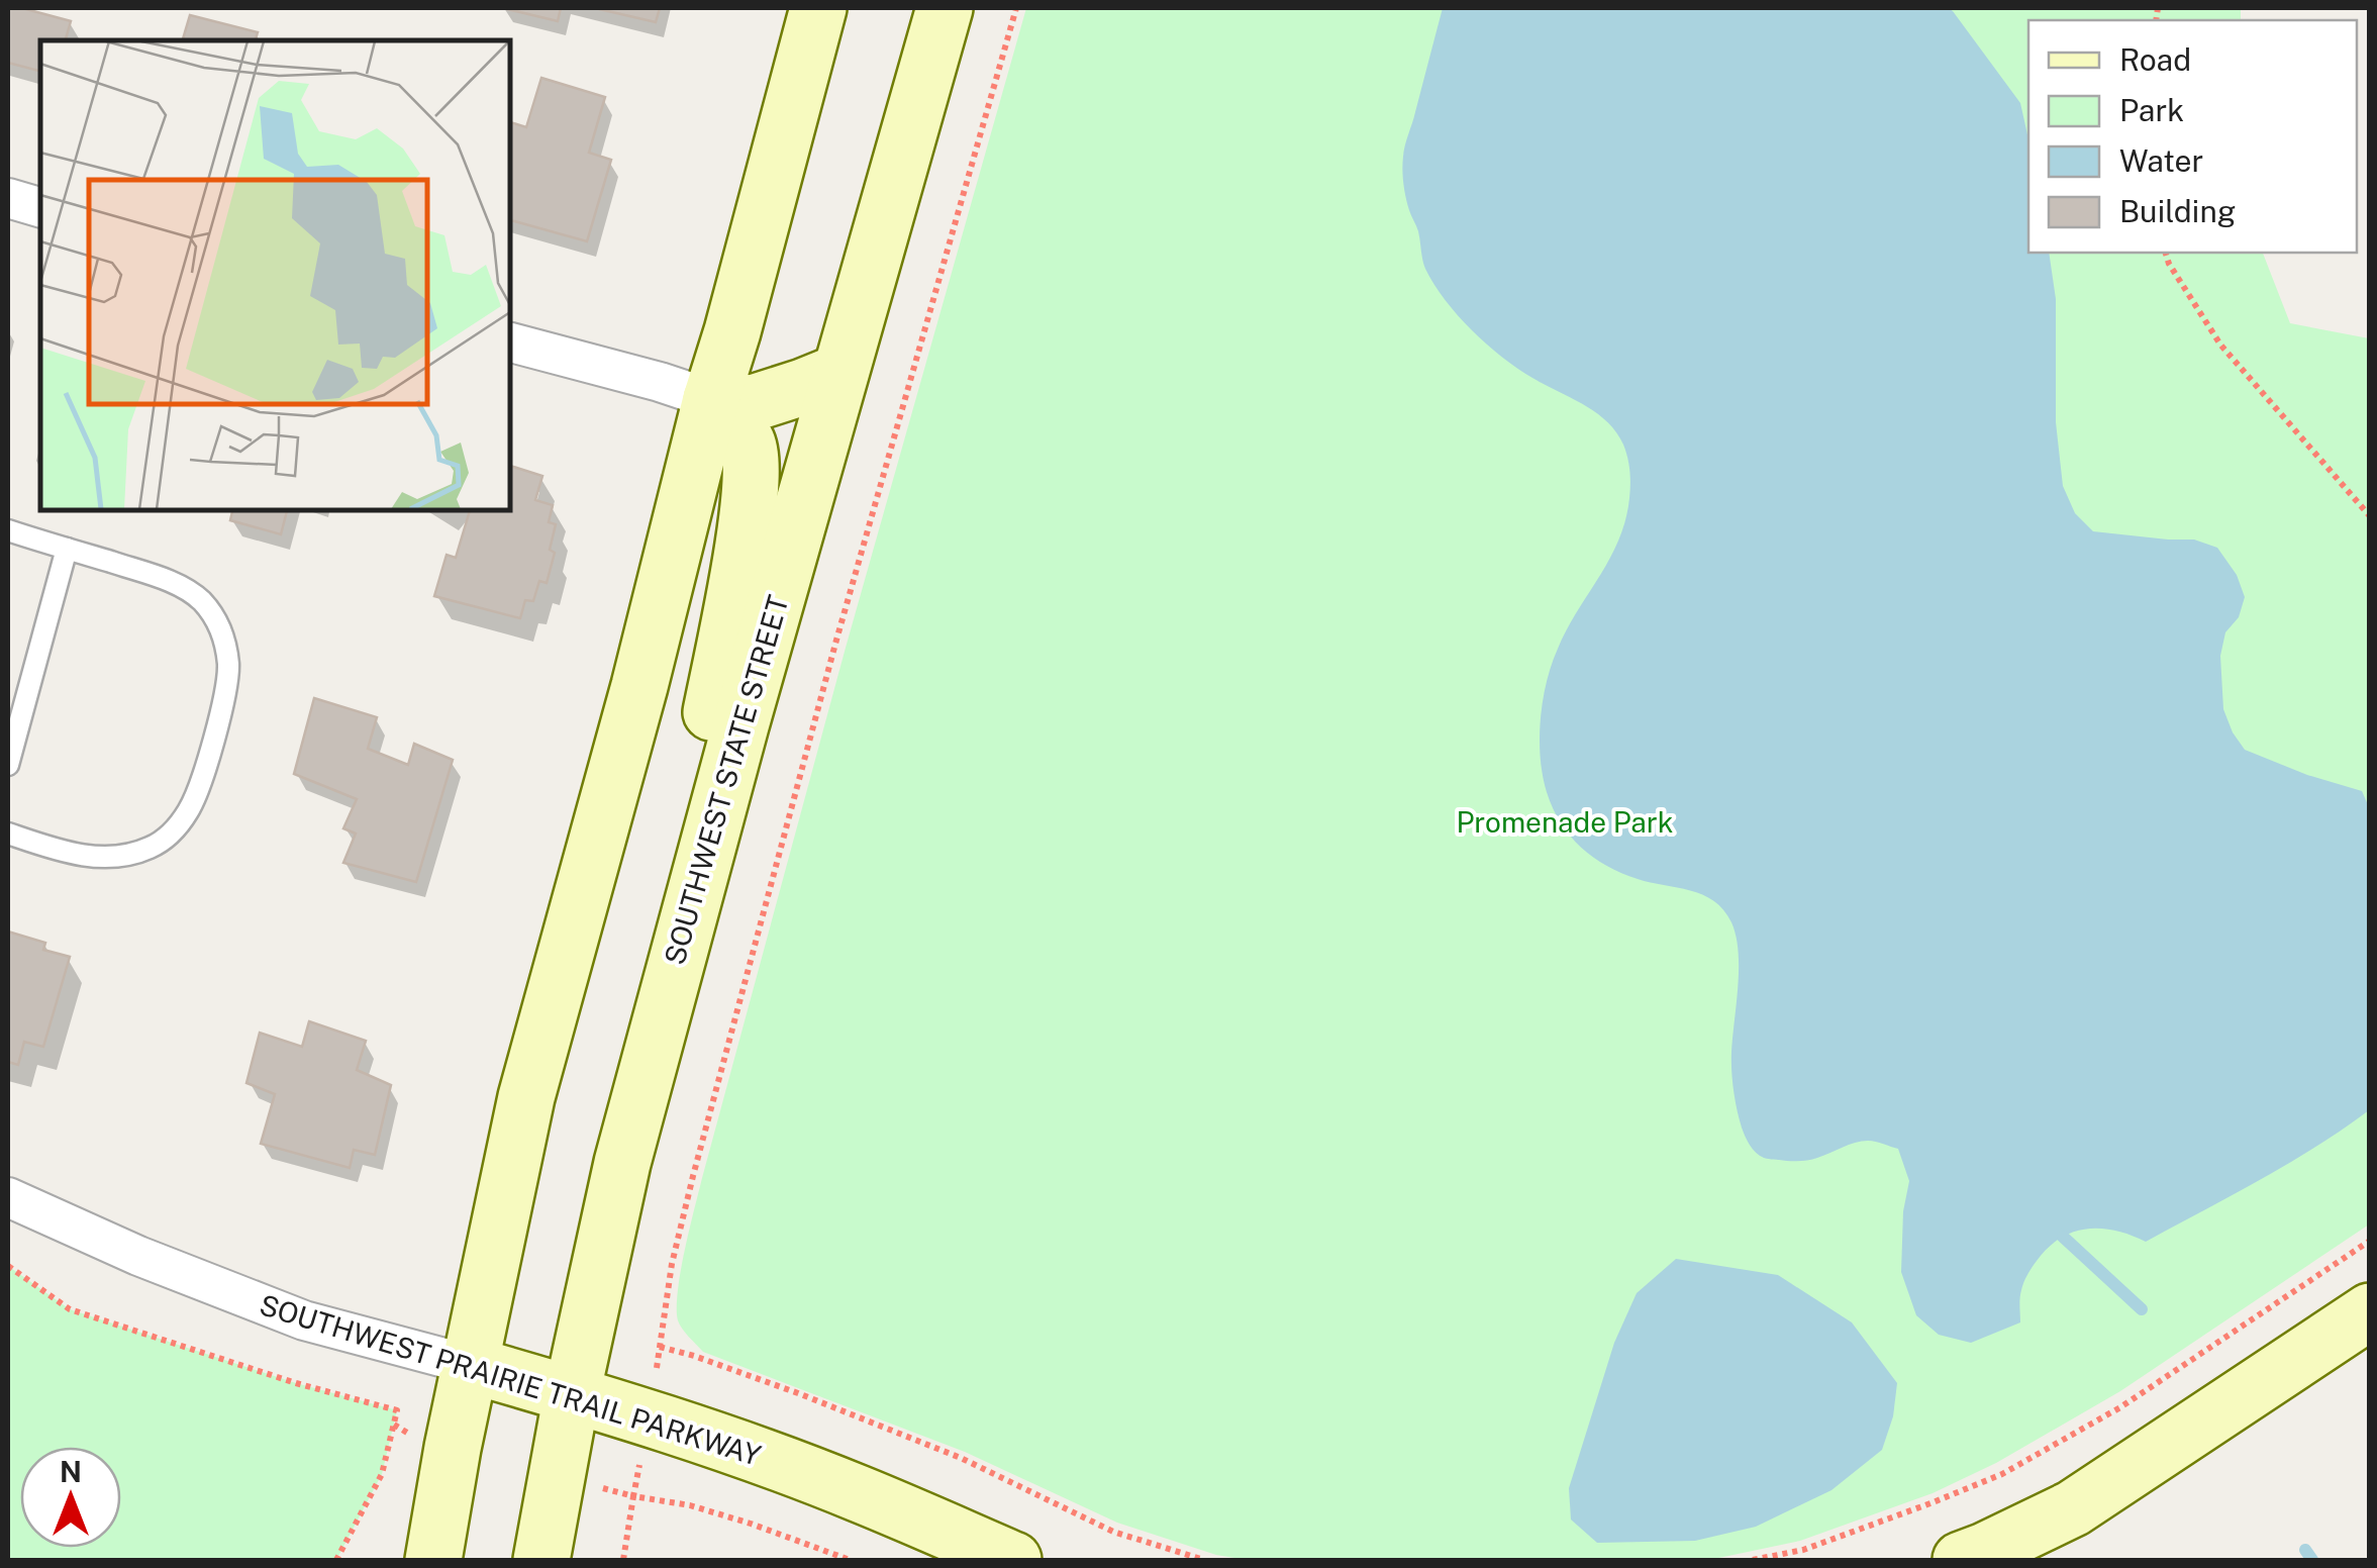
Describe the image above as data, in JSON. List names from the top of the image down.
{
  "streets": {
    "main road": ["SOUTHWEST STATE STREET", "SOUTHWEST PRAIRIE TRAIL PARKWAY"]
  },
  "crossings": [
    ["SOUTHWEST STATE STREET", "SOUTHWEST PRAIRIE TRAIL PARKWAY"]
  ],
  "parks": ["Promenade Park"],
  "legend": [
    "Road",
    "Park",
    "Water",
    "Building"
  ],
  "north": "top"
}
